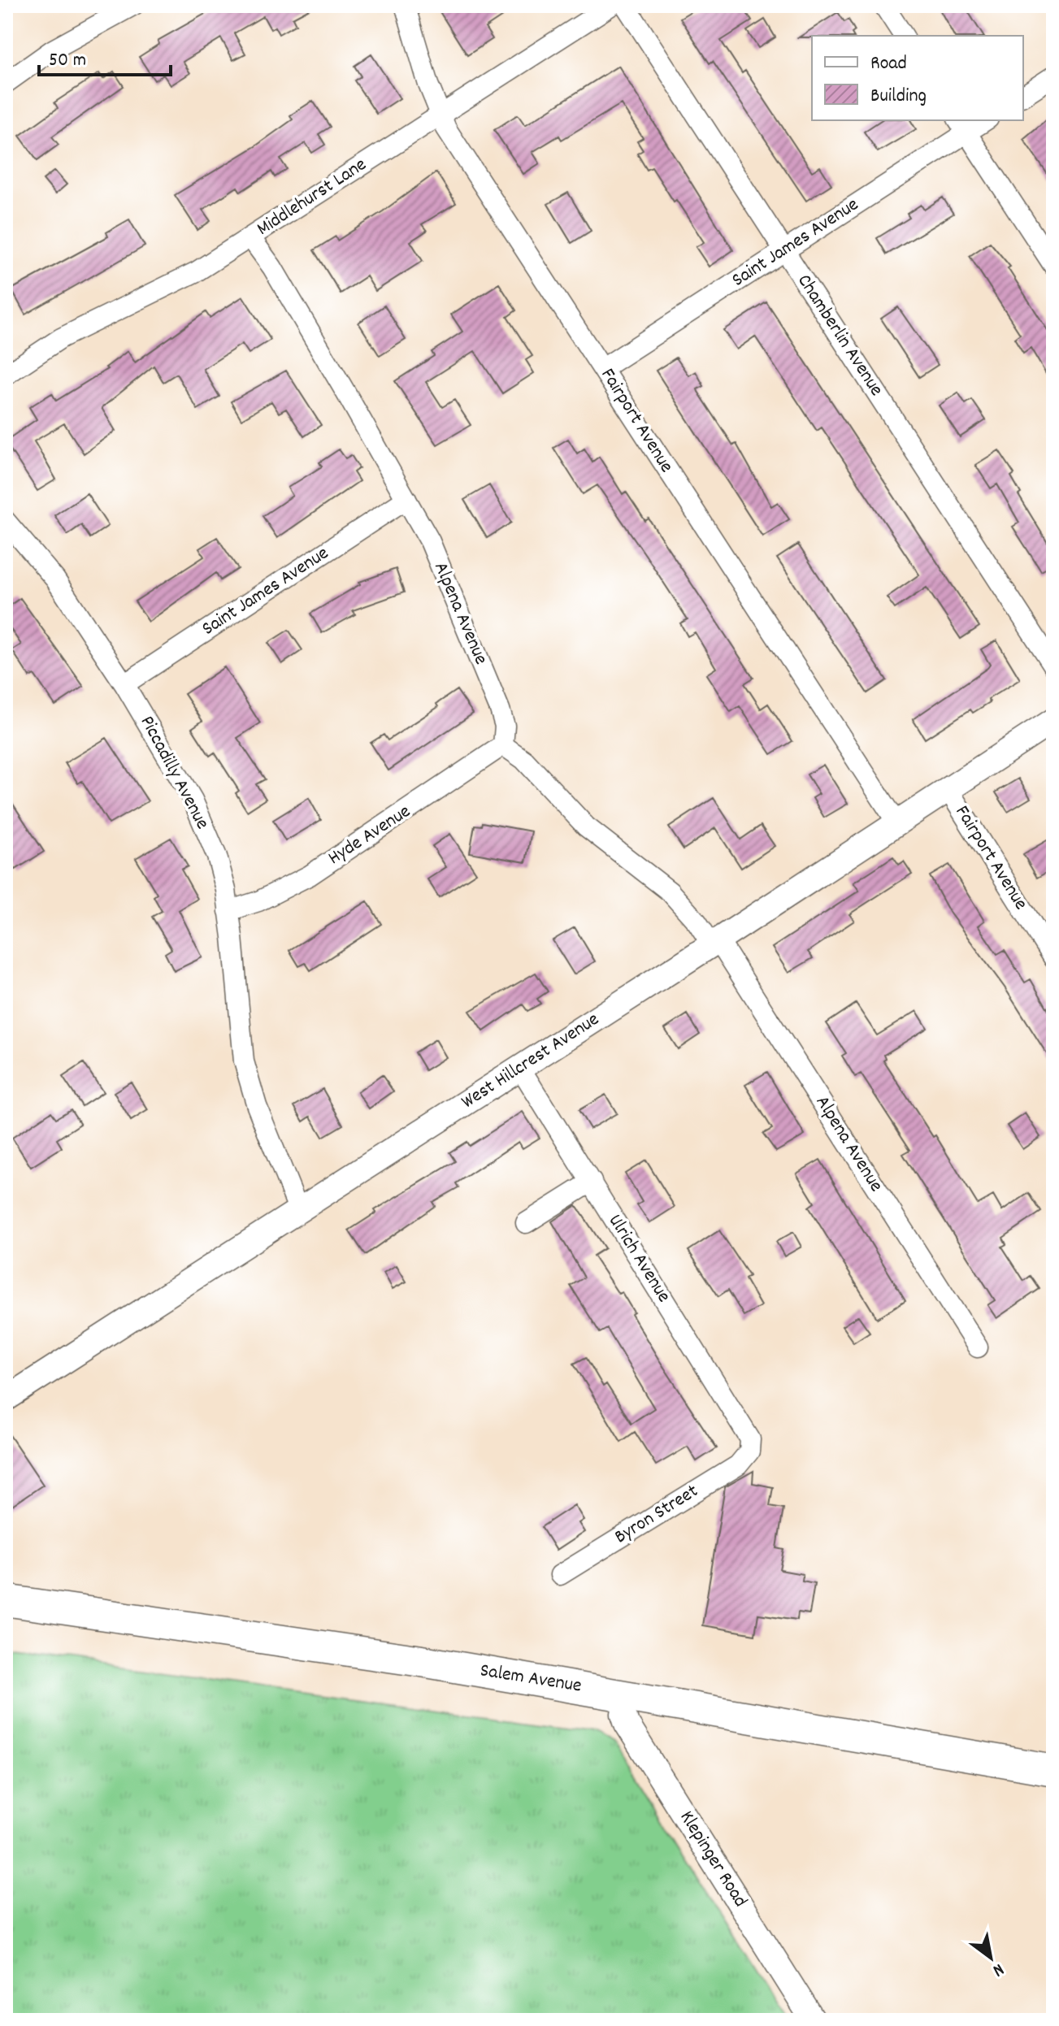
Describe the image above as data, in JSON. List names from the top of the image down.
{
  "streets": {
    "main road": ["Salem Avenue"],
    "street": [
      "Middlehurst Lane",
      "Saint James Avenue",
      "Chamberlin Avenue",
      "Fairport Avenue",
      "Alpena Avenue",
      "Piccadilly Avenue",
      "Hyde Avenue",
      "West Hillcrest Avenue",
      "Ulrich Avenue",
      "Byron Street",
      "Klepinger Road"
    ]
  },
  "crossings": [
    ["Middlehurst Lane", "Fairport Avenue"],
    ["Middlehurst Lane", "Alpena Avenue"],
    ["Saint James Avenue", "Chamberlin Avenue"],
    ["Saint James Avenue", "Fairport Avenue"],
    ["Saint James Avenue", "Alpena Avenue"],
    ["Saint James Avenue", "Piccadilly Avenue"],
    ["Fairport Avenue", "West Hillcrest Avenue"],
    ["Alpena Avenue", "Hyde Avenue"],
    ["Alpena Avenue", "West Hillcrest Avenue"],
    ["Piccadilly Avenue", "Hyde Avenue"],
    ["Piccadilly Avenue", "West Hillcrest Avenue"],
    ["West Hillcrest Avenue", "Ulrich Avenue"],
    ["Ulrich Avenue", "Byron Street"],
    ["Salem Avenue", "Klepinger Road"]
  ],
  "legend": ["Road", "Building"],
  "scale_bar": "50 m",
  "north": "bottom right"
}
